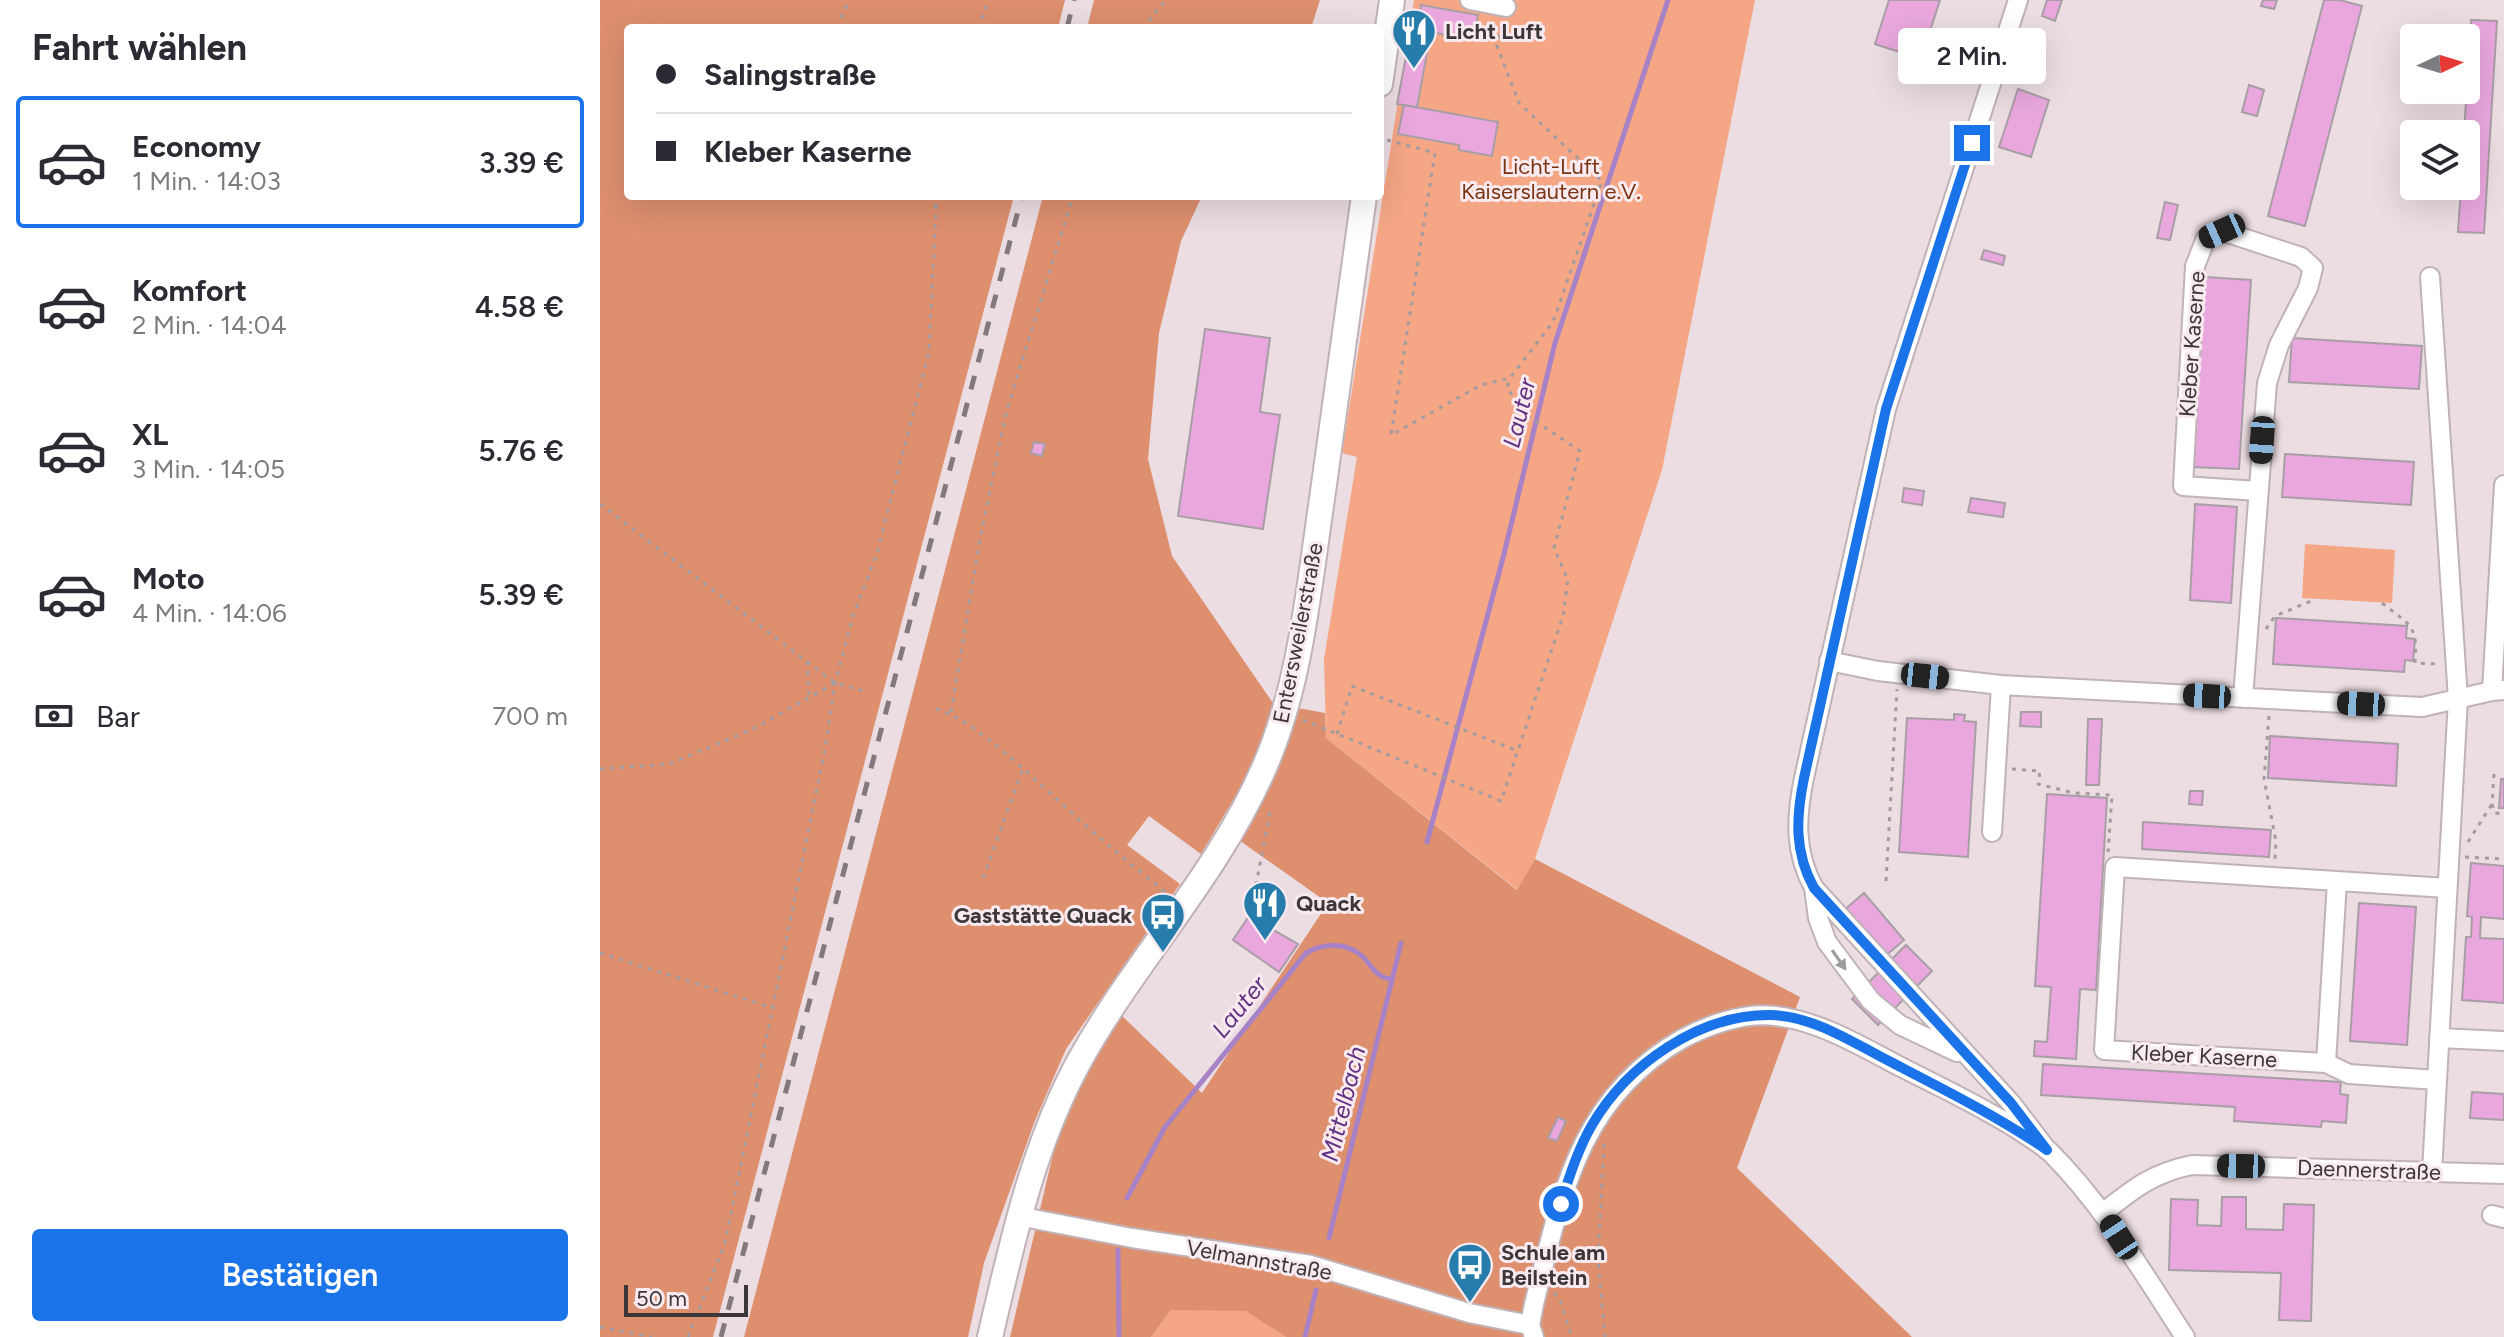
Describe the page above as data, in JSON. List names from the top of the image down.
{
  "streets": {
    "main road": ["Entersweilerstraße"],
    "street": ["Kleber Kaserne", "Daennerstraße", "Velmannstraße"]
  },
  "crossings": [
    ["Entersweilerstraße", "Velmannstraße"]
  ],
  "water": ["Lauter", "Mittelbach"],
  "parks": ["Licht-Luft Kaiserslautern e.V."],
  "places": {
    "restaurant": ["Licht Luft", "Quack"],
    "bus stop": ["Gaststätte Quack", "Schule am Beilstein"]
  },
  "scale_bar": "50 m",
  "north": "right",
  "page": {
    "heading": "Fahrt wählen",
    "banner": ["Salingstraße", "Kleber Kaserne"],
    "bubble": "2 Min.",
    "list": [
      {
        "name": "Economy",
        "note": "1 Min. · 14:03",
        "value": "3.39 €"
      },
      {
        "name": "Komfort",
        "note": "2 Min. · 14:04",
        "value": "4.58 €"
      },
      {
        "name": "XL",
        "note": "3 Min. · 14:05",
        "value": "5.76 €"
      },
      {
        "name": "Moto",
        "note": "4 Min. · 14:06",
        "value": "5.39 €"
      }
    ],
    "pay": ["Bar", "700 m"],
    "buttons": "Bestätigen",
    "scale": "50 m"
  }
}
